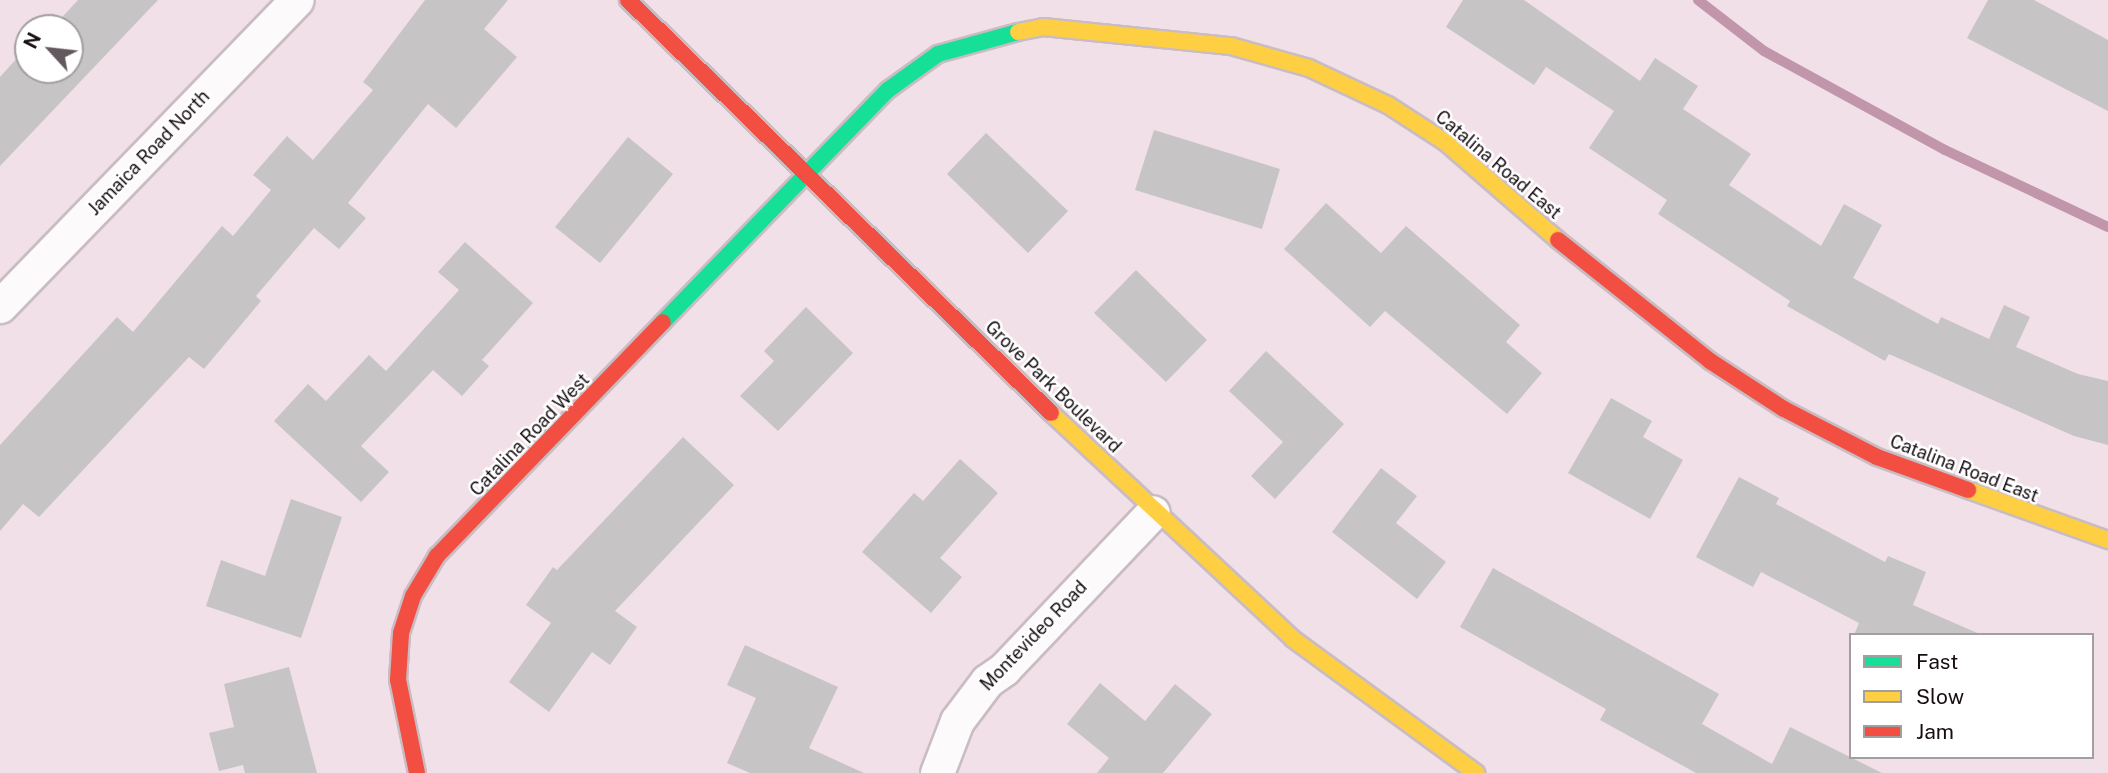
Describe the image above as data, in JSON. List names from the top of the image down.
{
  "streets": {
    "street": [
      "Jamaica Road North",
      "Catalina Road East",
      "Grove Park Boulevard",
      "Catalina Road West",
      "Montevideo Road"
    ]
  },
  "crossings": [
    ["Catalina Road East", "Grove Park Boulevard"],
    ["Catalina Road East", "Catalina Road West"],
    ["Grove Park Boulevard", "Catalina Road West"],
    ["Grove Park Boulevard", "Montevideo Road"]
  ],
  "legend": ["Fast", "Slow", "Jam"],
  "north": "top left"
}
